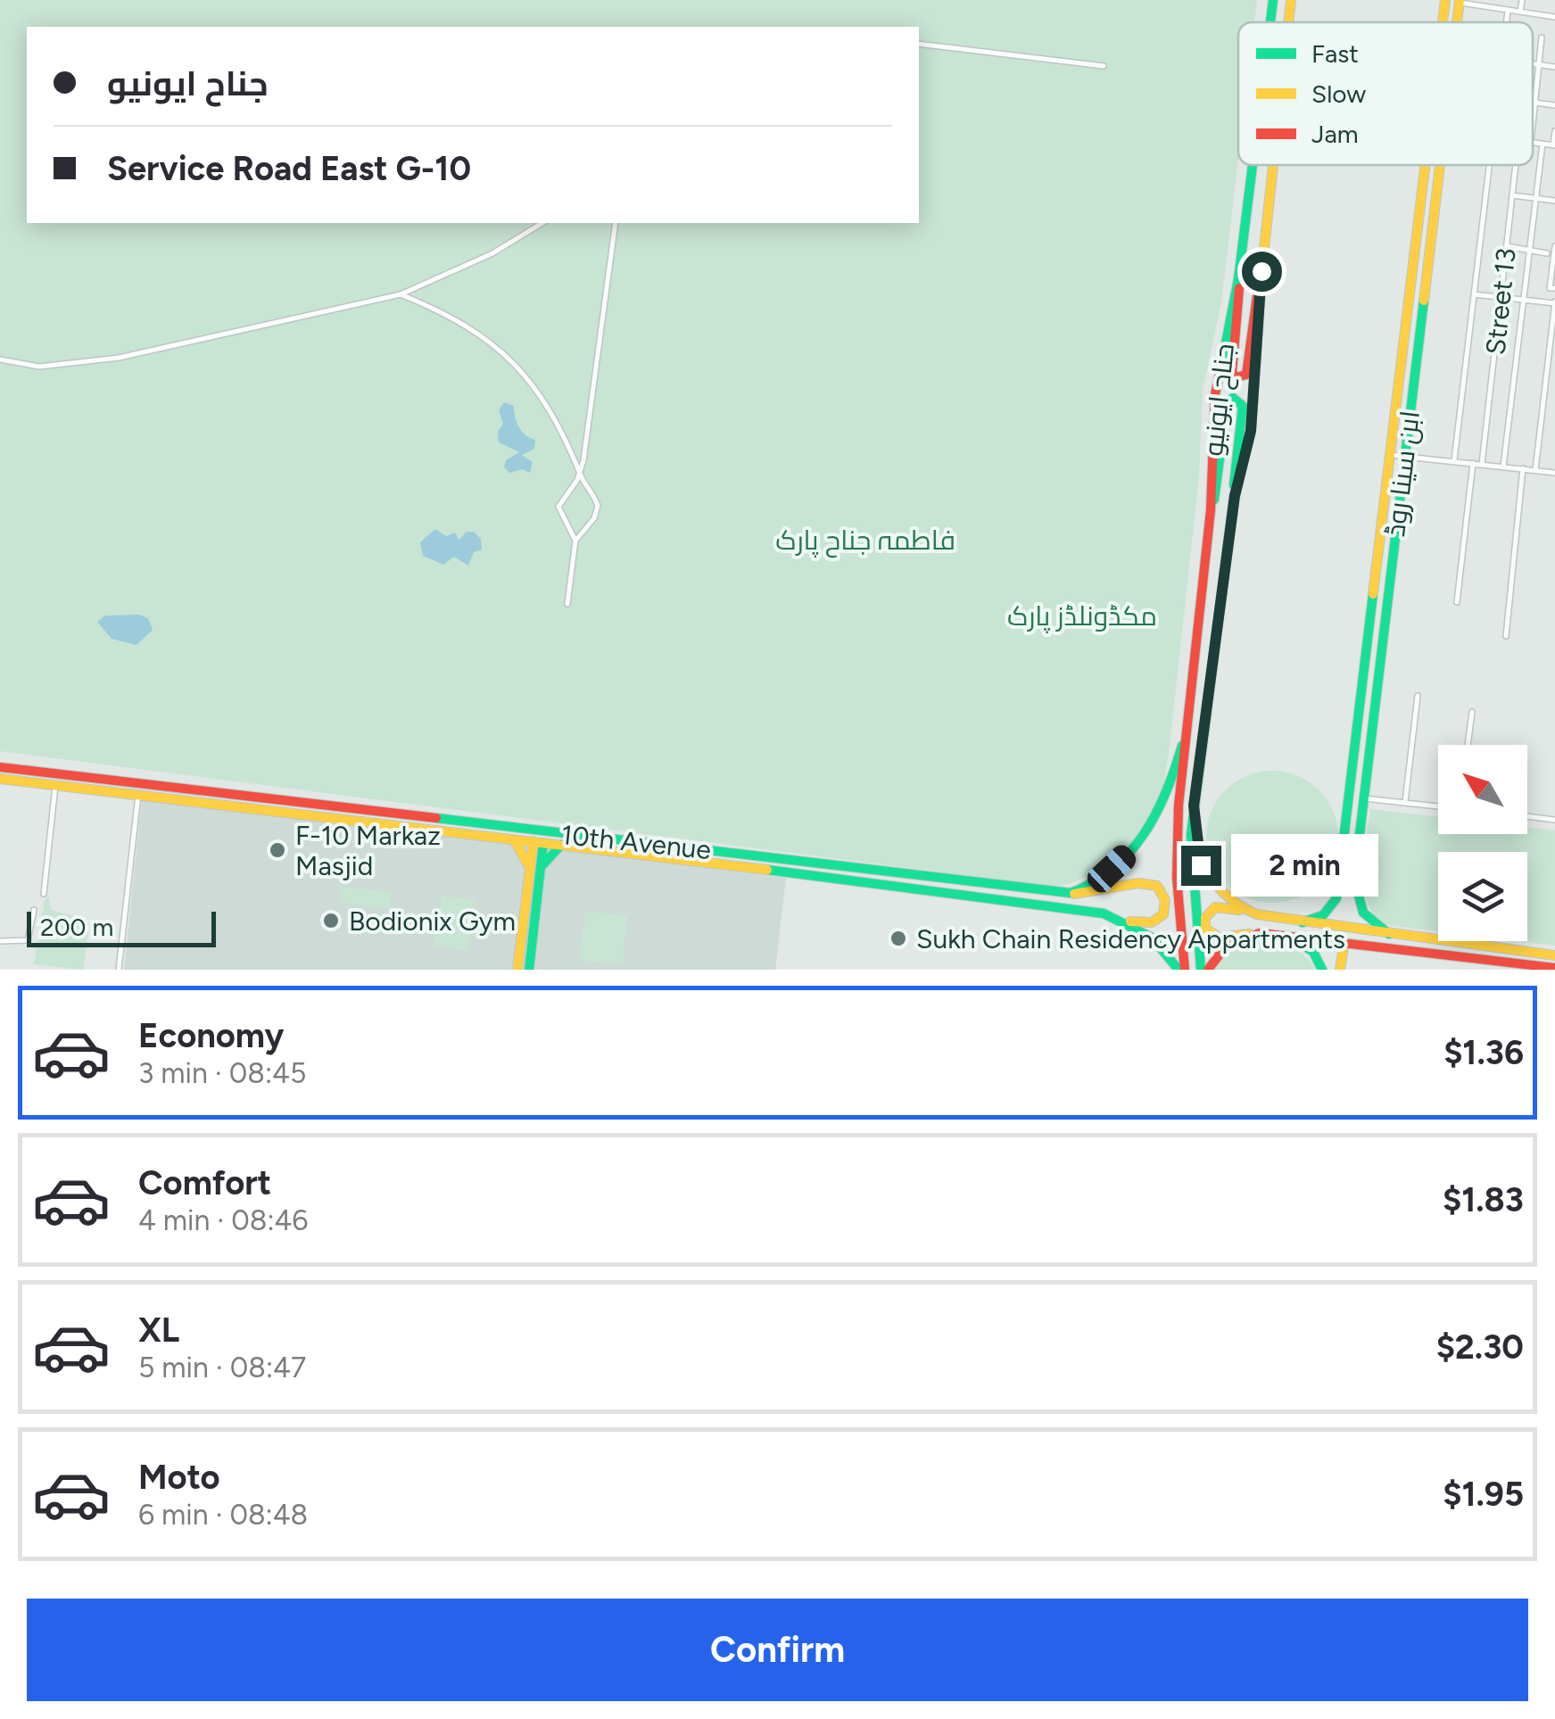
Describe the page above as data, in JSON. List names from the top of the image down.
{
  "streets": {
    "main road": ["جناح ایونیو", "ابن سینا روڈ", "10th Avenue"],
    "street": ["Street 13"]
  },
  "crossings": [
    ["جناح ایونیو", "10th Avenue"]
  ],
  "parks": ["فاطمہ جناح پارک", "مکڈونلڈز پارک"],
  "places": ["F-10 Markaz Masjid", "Bodionix Gym", "Sukh Chain Residency Appartments"],
  "legend": ["Fast", "Slow", "Jam"],
  "scale_bar": "200 m",
  "north": "top left",
  "page": {
    "banner": ["جناح ایونیو", "Service Road East G-10"],
    "bubble": "2 min",
    "scale": "200 m",
    "list": [
      {
        "name": "Economy",
        "note": "3 min · 08:45",
        "value": "$1.36"
      },
      {
        "name": "Comfort",
        "note": "4 min · 08:46",
        "value": "$1.83"
      },
      {
        "name": "XL",
        "note": "5 min · 08:47",
        "value": "$2.30"
      },
      {
        "name": "Moto",
        "note": "6 min · 08:48",
        "value": "$1.95"
      }
    ],
    "buttons": "Confirm"
  }
}
